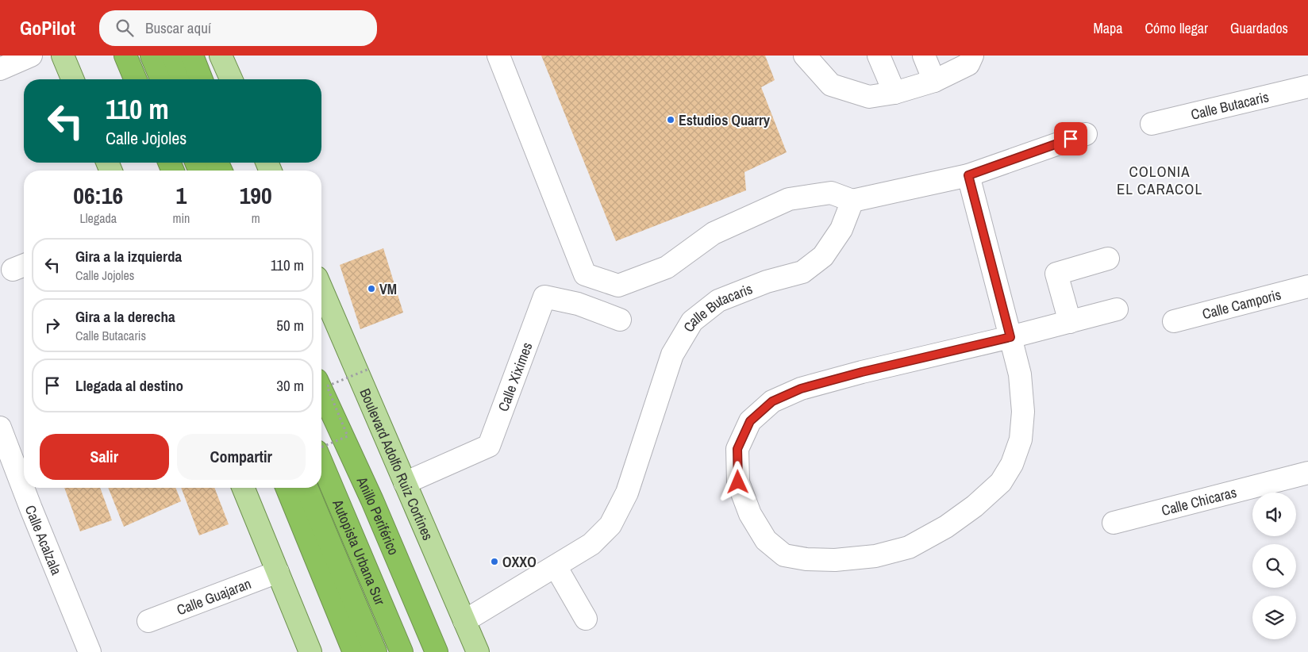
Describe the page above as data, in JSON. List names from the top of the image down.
{
  "streets": {
    "highway": ["Anillo Periférico", "Autopista Urbana Sur"],
    "main road": ["Boulevard Adolfo Ruiz Cortines"],
    "street": [
      "Calle Butacaris",
      "Calle Camporis",
      "Calle Xiximes",
      "Calle Chicaras",
      "Calle Acalzala",
      "Calle Guajaran"
    ]
  },
  "crossings": [
    ["Calle Butacaris", "Boulevard Adolfo Ruiz Cortines"],
    ["Calle Xiximes", "Boulevard Adolfo Ruiz Cortines"]
  ],
  "districts": ["COLONIA EL CARACOL"],
  "places": ["Estudios Quarry", "VM", "OXXO"],
  "page": {
    "header": "GoPilot",
    "search": "Buscar aquí",
    "nav": ["Mapa", "Cómo llegar", "Guardados"],
    "turn": ["110 m", "Calle Jojoles"],
    "eta": [
      "06:16",
      "Llegada",
      "1",
      "min",
      "190",
      "m"
    ],
    "list": [
      {
        "name": "Gira a la izquierda",
        "note": "Calle Jojoles",
        "value": "110 m"
      },
      {
        "name": "Gira a la derecha",
        "note": "Calle Butacaris",
        "value": "50 m"
      },
      {
        "name": "Llegada al destino",
        "value": "30 m"
      }
    ],
    "buttons": ["Salir", "Compartir"]
  }
}
